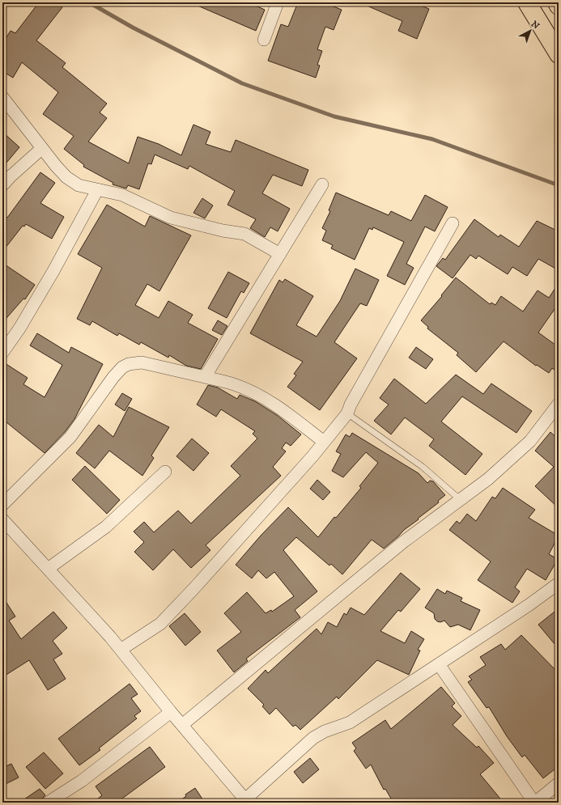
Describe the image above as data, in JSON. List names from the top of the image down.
{
  "north": "top right"
}
